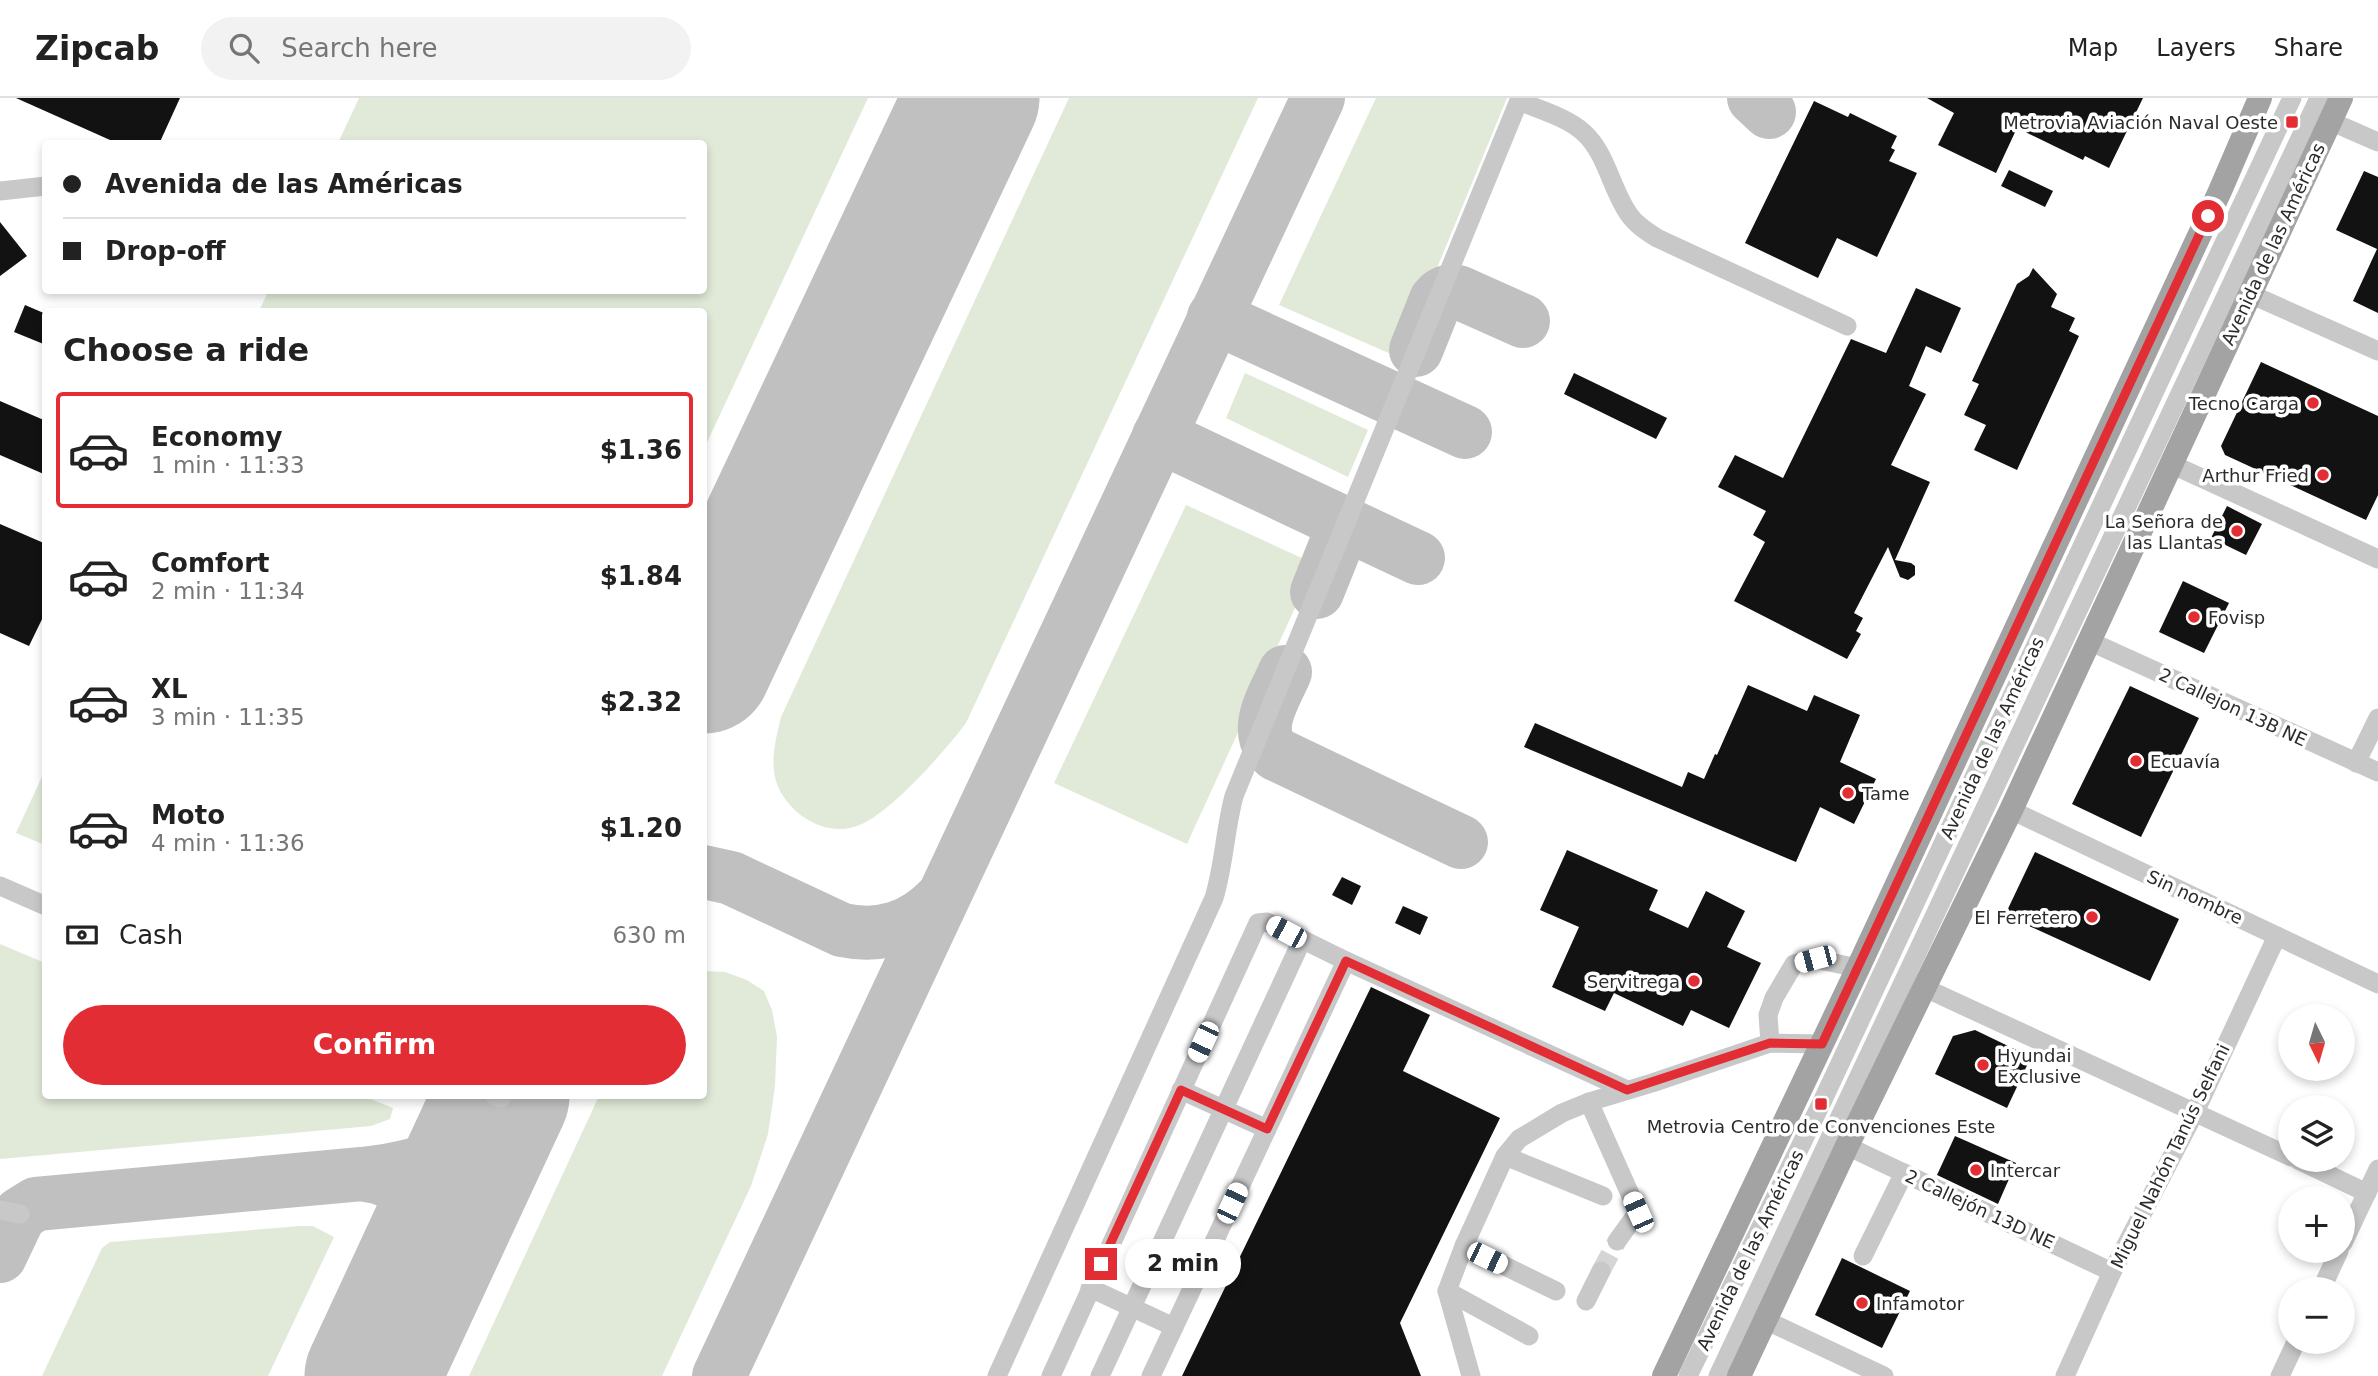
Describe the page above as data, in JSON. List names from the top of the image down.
{
  "streets": {
    "main road": ["Avenida de las Américas"],
    "street": [
      "2 Callejon 13B NE",
      "Sin nombre",
      "Miguel Nahón Tanús Selfani",
      "2 Callejón 13D NE"
    ]
  },
  "crossings": [
    ["Avenida de las Américas", "2 Callejon 13B NE"],
    ["Avenida de las Américas", "Sin nombre"],
    ["Avenida de las Américas", "2 Callejón 13D NE"],
    ["Sin nombre", "Miguel Nahón Tanús Selfani"],
    ["Miguel Nahón Tanús Selfani", "2 Callejón 13D NE"]
  ],
  "places": {
    "transit": ["Metrovia Aviación Naval Oeste", "Metrovia Centro de Convenciones Este"],
    "other": [
      "Tecno Carga",
      "Arthur Fried",
      "La Señora de las Llantas",
      "Fovisp",
      "Ecuavía",
      "Tame",
      "El Ferretero",
      "Servitrega",
      "Hyundai Exclusive",
      "Intercar",
      "Infamotor"
    ]
  },
  "north": "bottom",
  "page": {
    "header": "Zipcab",
    "search": "Search here",
    "nav": ["Map", "Layers", "Share"],
    "banner": ["Avenida de las Américas", "Drop-off"],
    "heading": "Choose a ride",
    "list": [
      {
        "name": "Economy",
        "note": "1 min · 11:33",
        "value": "$1.36"
      },
      {
        "name": "Comfort",
        "note": "2 min · 11:34",
        "value": "$1.84"
      },
      {
        "name": "XL",
        "note": "3 min · 11:35",
        "value": "$2.32"
      },
      {
        "name": "Moto",
        "note": "4 min · 11:36",
        "value": "$1.20"
      }
    ],
    "pay": ["Cash", "630 m"],
    "buttons": "Confirm",
    "map_buttons": ["+", "−"],
    "bubble": "2 min"
  }
}
